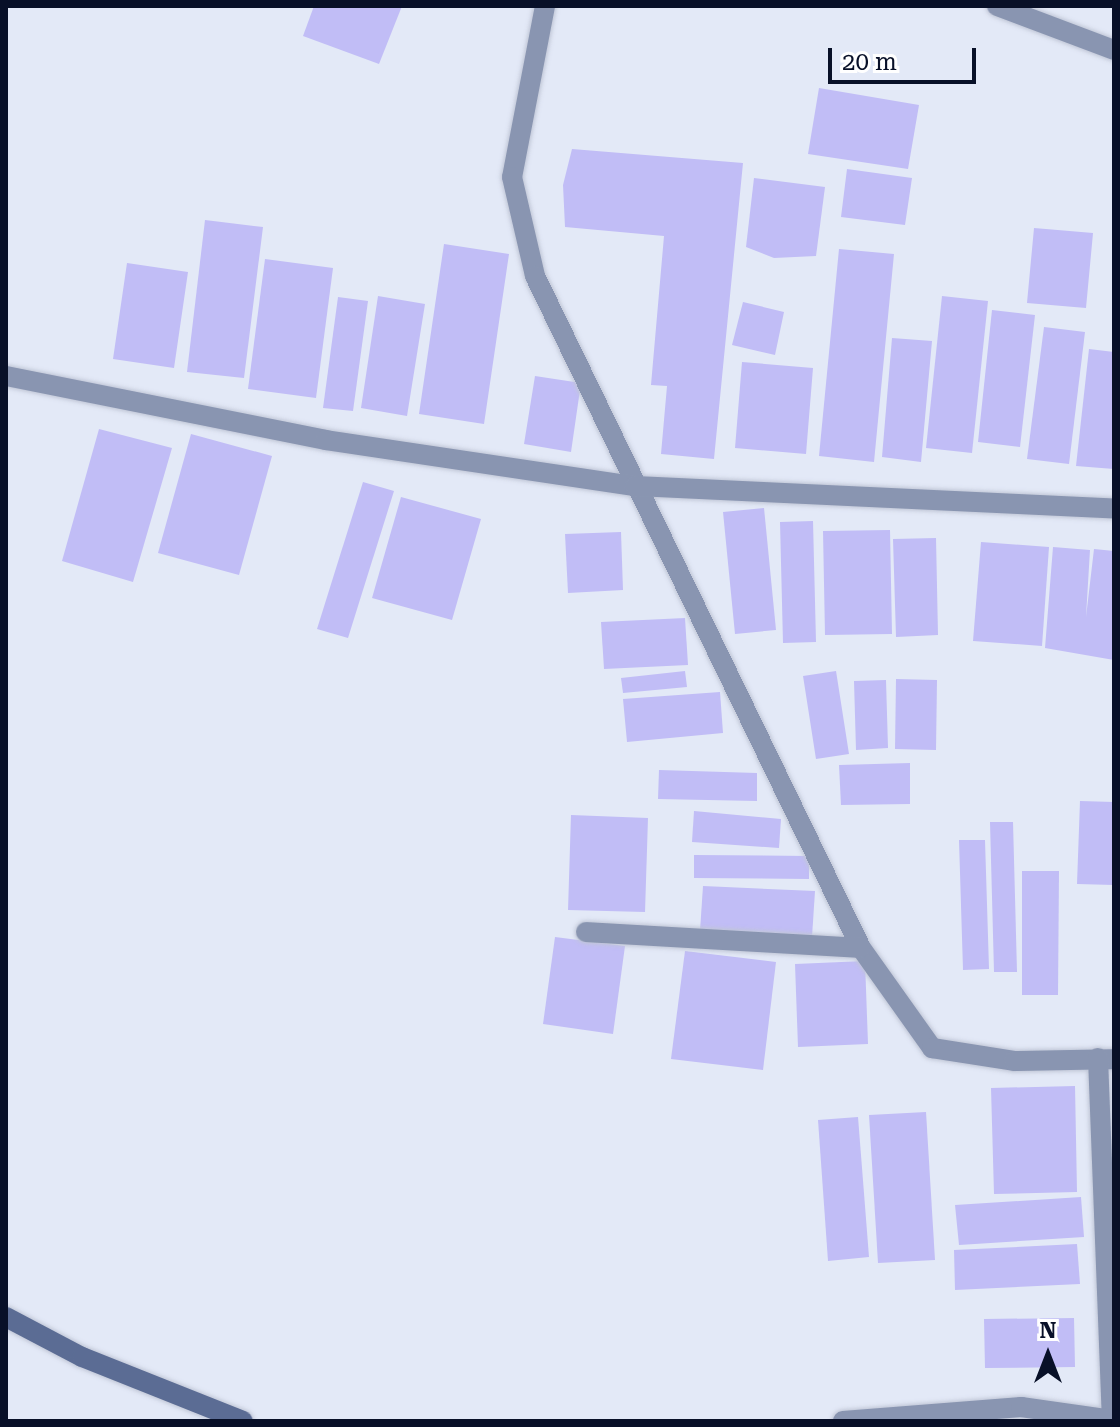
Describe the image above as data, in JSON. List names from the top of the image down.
{
  "scale_bar": "20 m",
  "north": "top"
}
